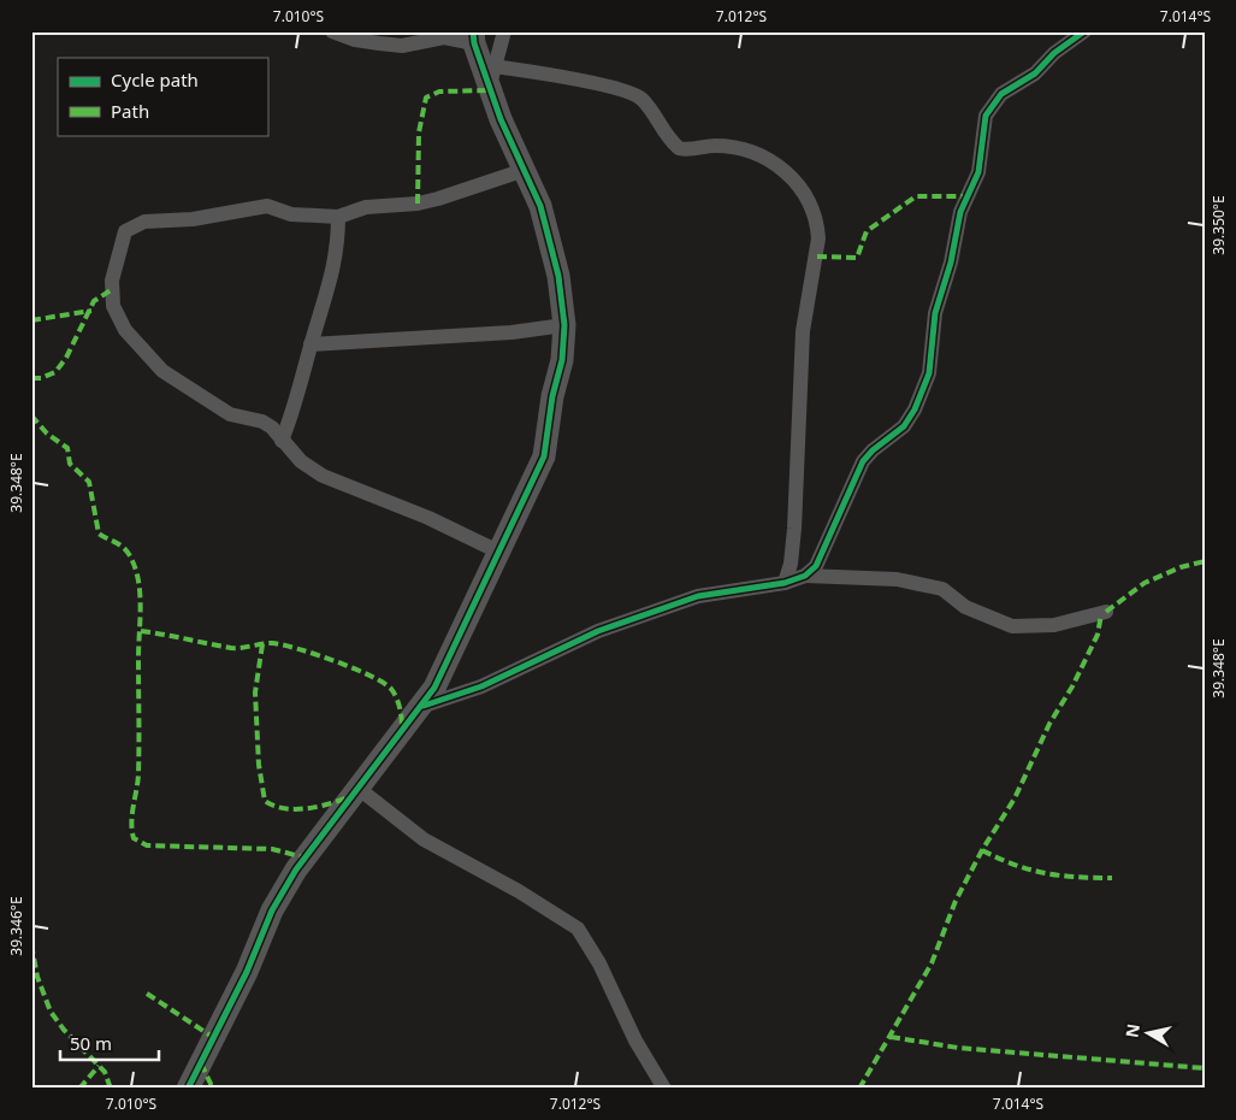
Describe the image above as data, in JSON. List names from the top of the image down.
{
  "legend": ["Cycle path", "Path"],
  "scale_bar": "50 m",
  "north": "left",
  "coordinates": [
    "7.010°S",
    "7.012°S",
    "7.014°S",
    "39.350°E",
    "39.348°E",
    "39.346°E"
  ]
}
